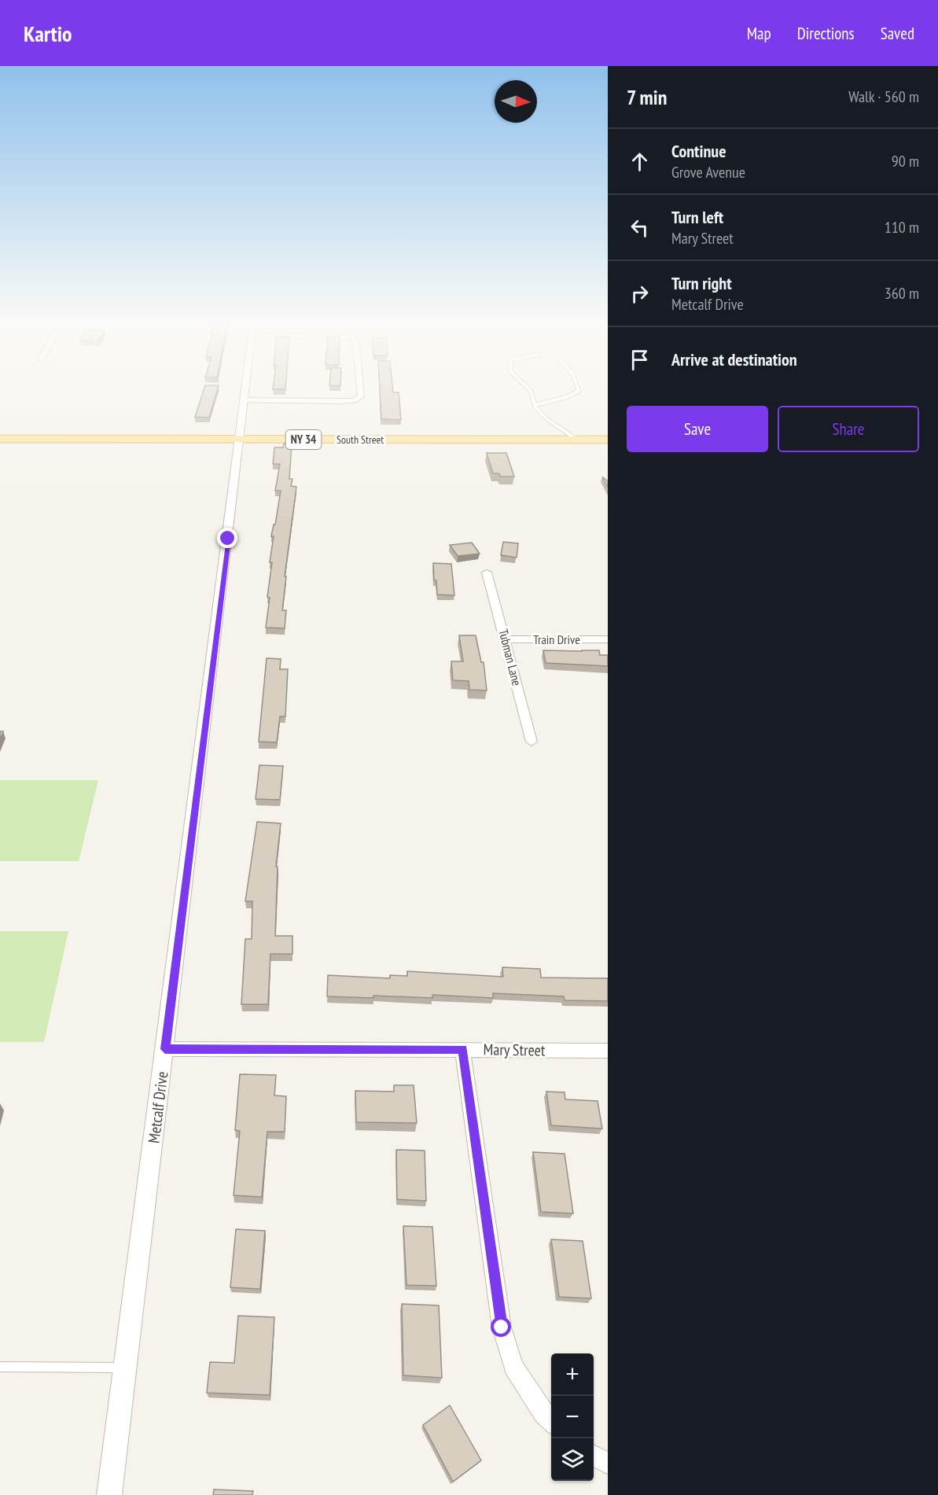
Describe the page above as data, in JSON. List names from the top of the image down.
{
  "streets": {
    "main road": ["NY 34", "South Street"],
    "street": [
      "Train Drive",
      "Tubman Lane",
      "Mary Street",
      "Metcalf Drive"
    ]
  },
  "crossings": [
    ["South Street", "Metcalf Drive"],
    ["Train Drive", "Tubman Lane"],
    ["Mary Street", "Metcalf Drive"]
  ],
  "north": "right",
  "page": {
    "header": "Kartio",
    "nav": ["Map", "Directions", "Saved"],
    "heading": ["7 min", "Walk · 560 m"],
    "list": [
      ["Continue", "Grove Avenue", "90 m"],
      ["Turn left", "Mary Street", "110 m"],
      ["Turn right", "Metcalf Drive", "360 m"],
      "Arrive at destination"
    ],
    "buttons": ["Save", "Share"],
    "map_buttons": ["+", "−"]
  }
}
